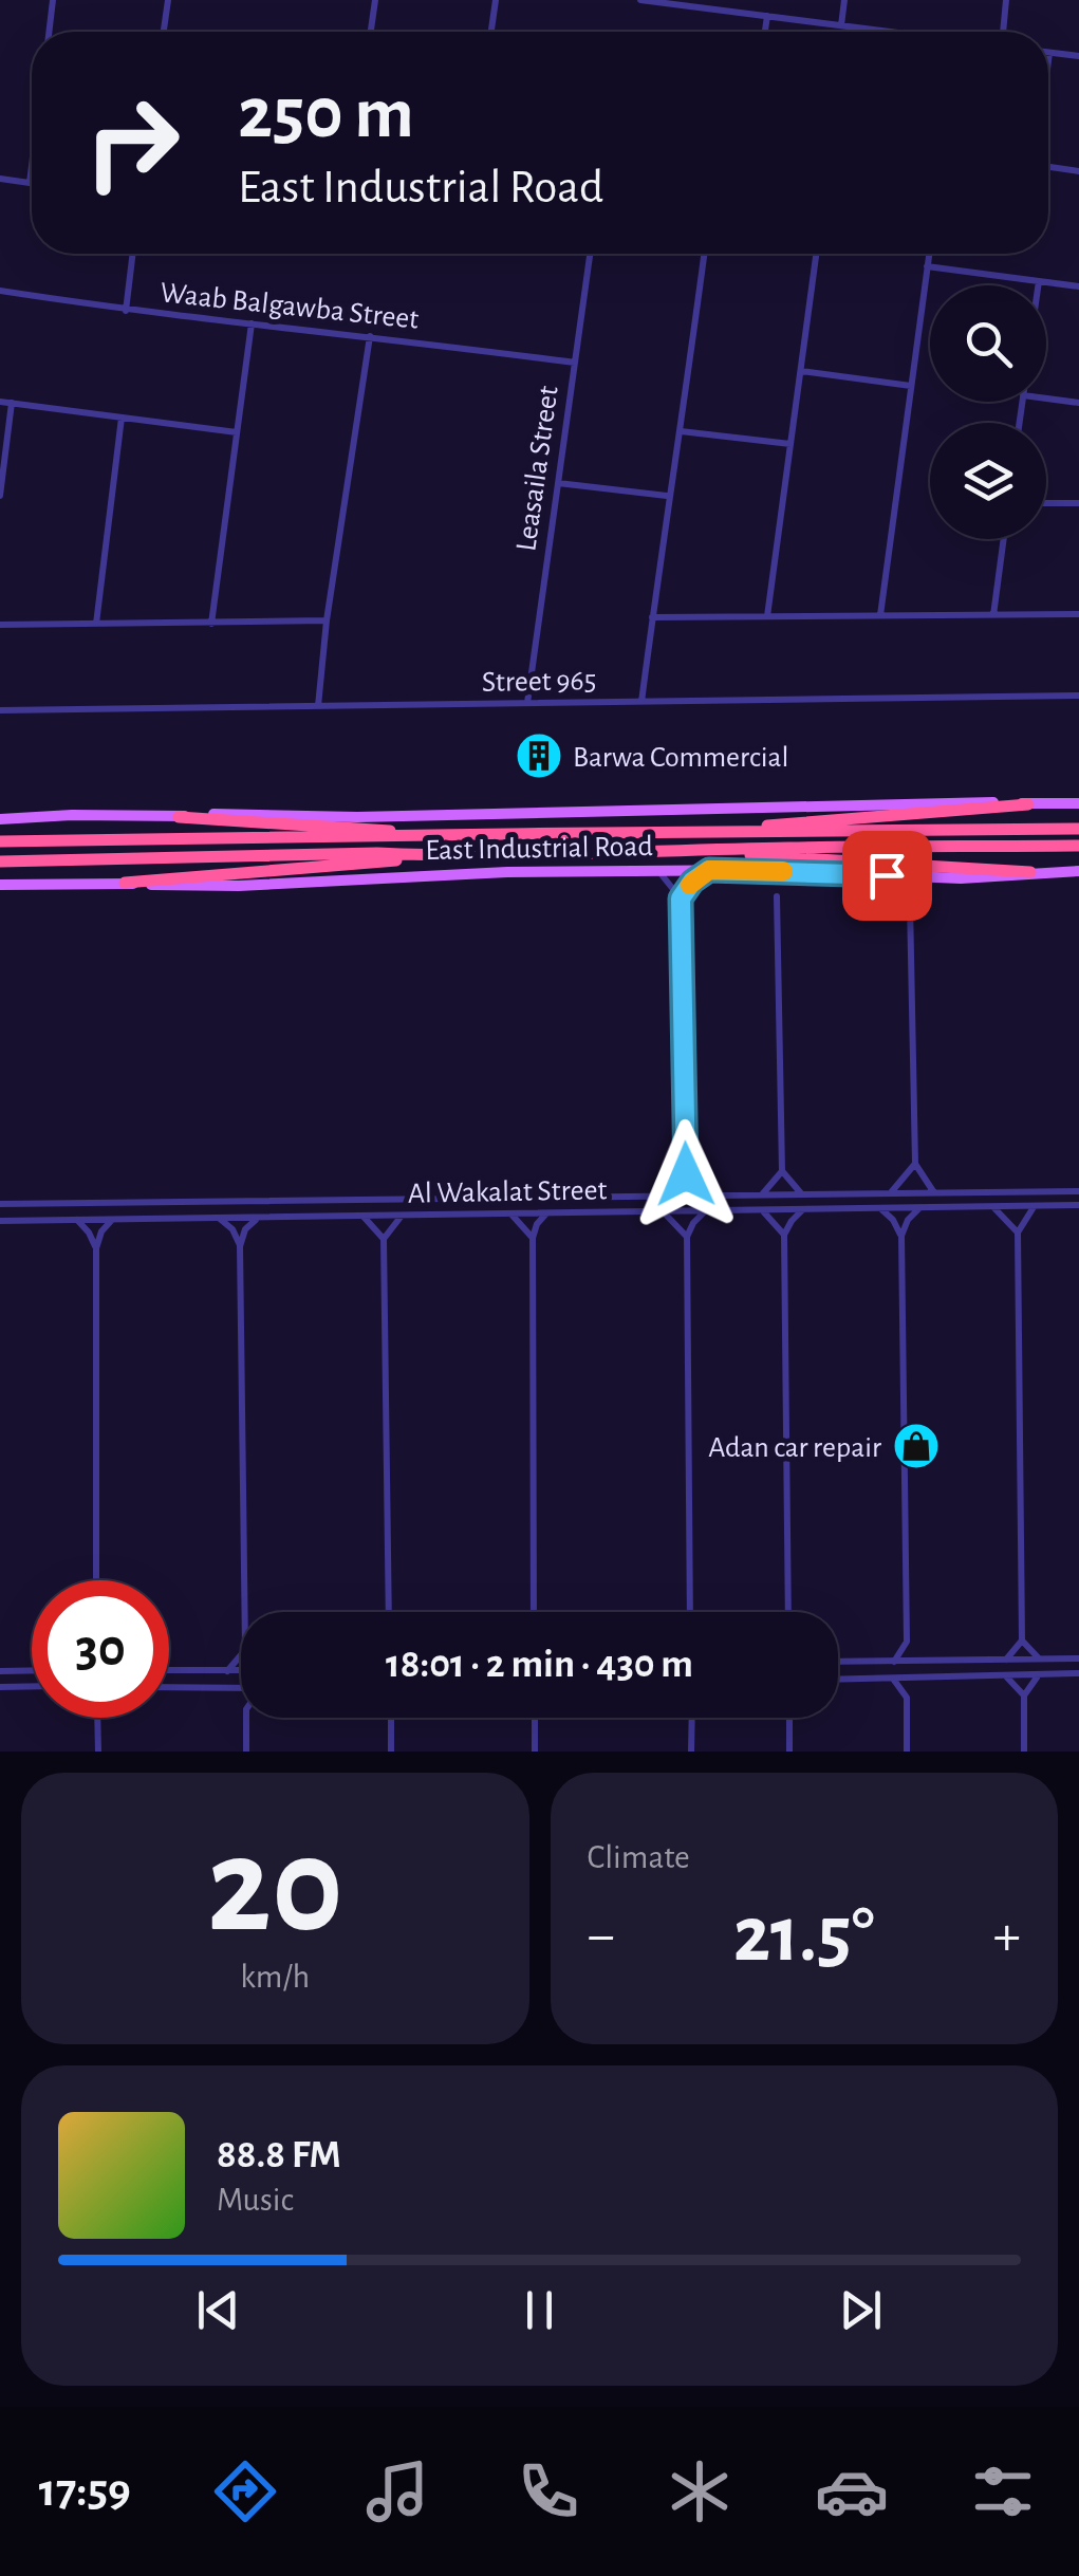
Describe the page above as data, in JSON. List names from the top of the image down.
{
  "streets": {
    "highway": ["East Industrial Road"],
    "street": [
      "Waab Balgawba Street",
      "Leasaila Street",
      "Street 965",
      "Al Wakalat Street"
    ]
  },
  "crossings": [
    ["Waab Balgawba Street", "Leasaila Street"],
    ["Leasaila Street", "Street 965"]
  ],
  "places": {
    "building": ["Barwa Commercial"],
    "shop": ["Adan car repair"]
  },
  "page": {
    "turn": ["250 m", "East Industrial Road"],
    "limit": "30",
    "trip": "18:01 · 2 min · 430 m",
    "tile": [
      ["20", "km/h"],
      "Climate"
    ],
    "heat": ["−", "21.5°", "+"],
    "song": ["88.8 FM", "Music"],
    "tabs": "17:59"
  }
}
